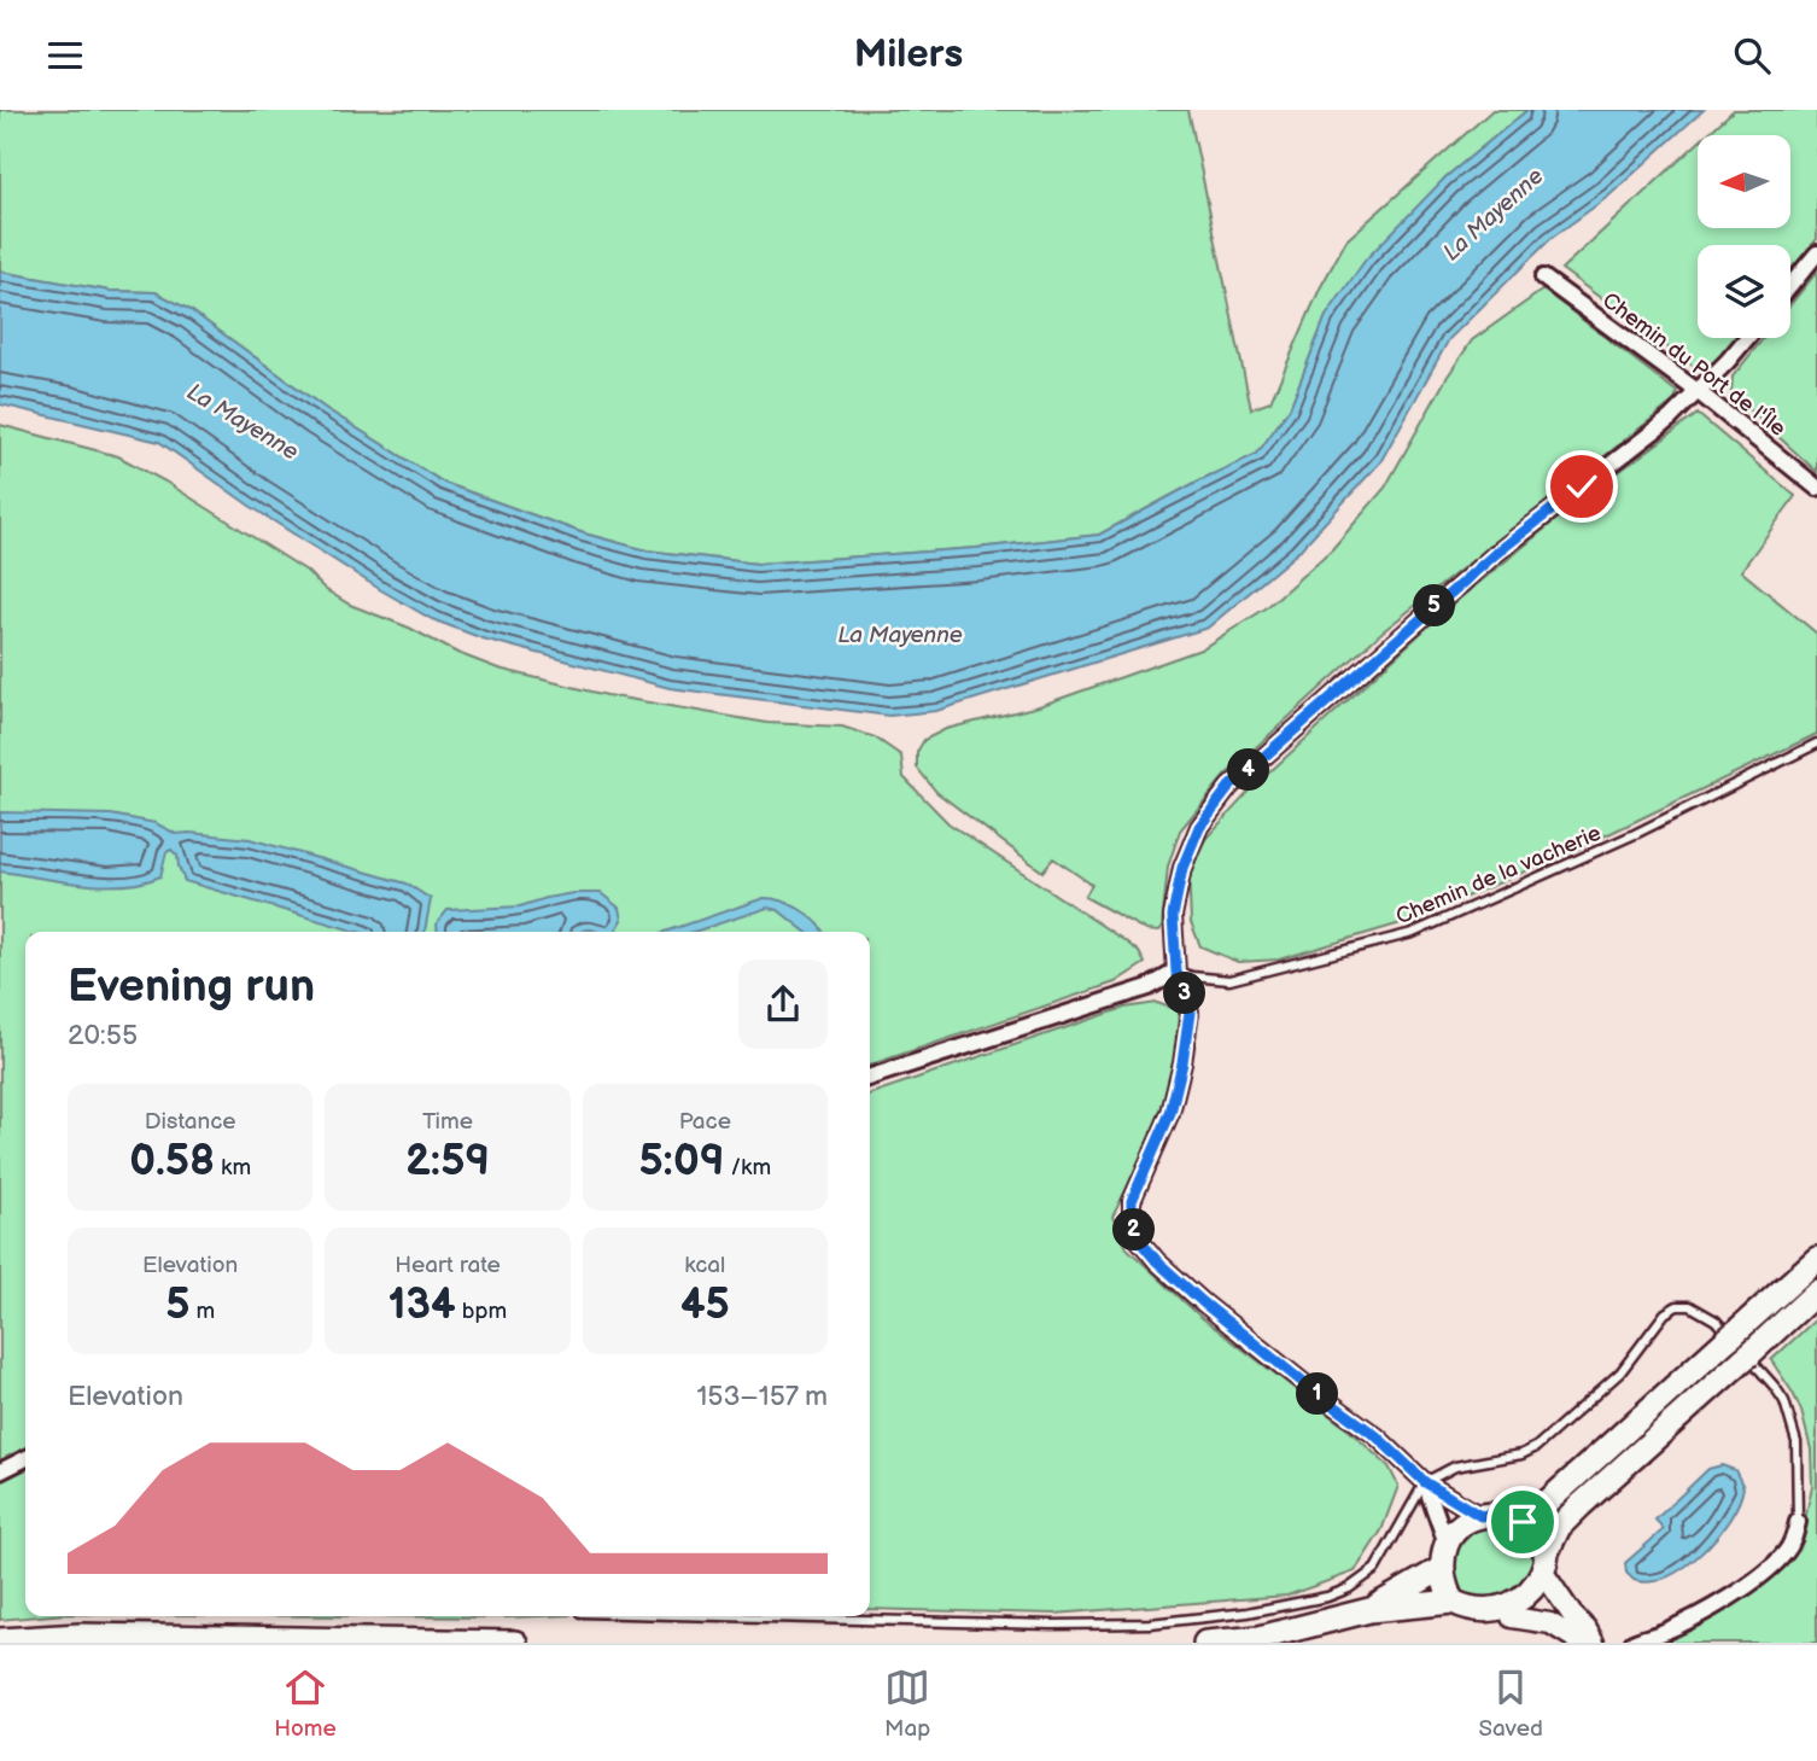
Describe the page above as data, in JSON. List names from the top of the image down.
{
  "streets": {
    "street": ["Chemin du Port de l'Île"],
    "lane": ["Chemin de la vacherie"]
  },
  "water": ["La Mayenne"],
  "north": "left",
  "page": {
    "header": "Milers",
    "pins": [
      "5",
      "4",
      "3",
      "2",
      "1"
    ],
    "heading": ["Evening run", "20:55"],
    "stats": [
      ["Distance", "0.58 km"],
      ["Time", "2:59"],
      ["Pace", "5:09 /km"],
      ["Elevation", "5 m"],
      ["Heart rate", "134 bpm"],
      ["kcal", "45"]
    ],
    "chart": ["Elevation", "153–157 m"],
    "tabs": ["Home", "Map", "Saved"]
  }
}
